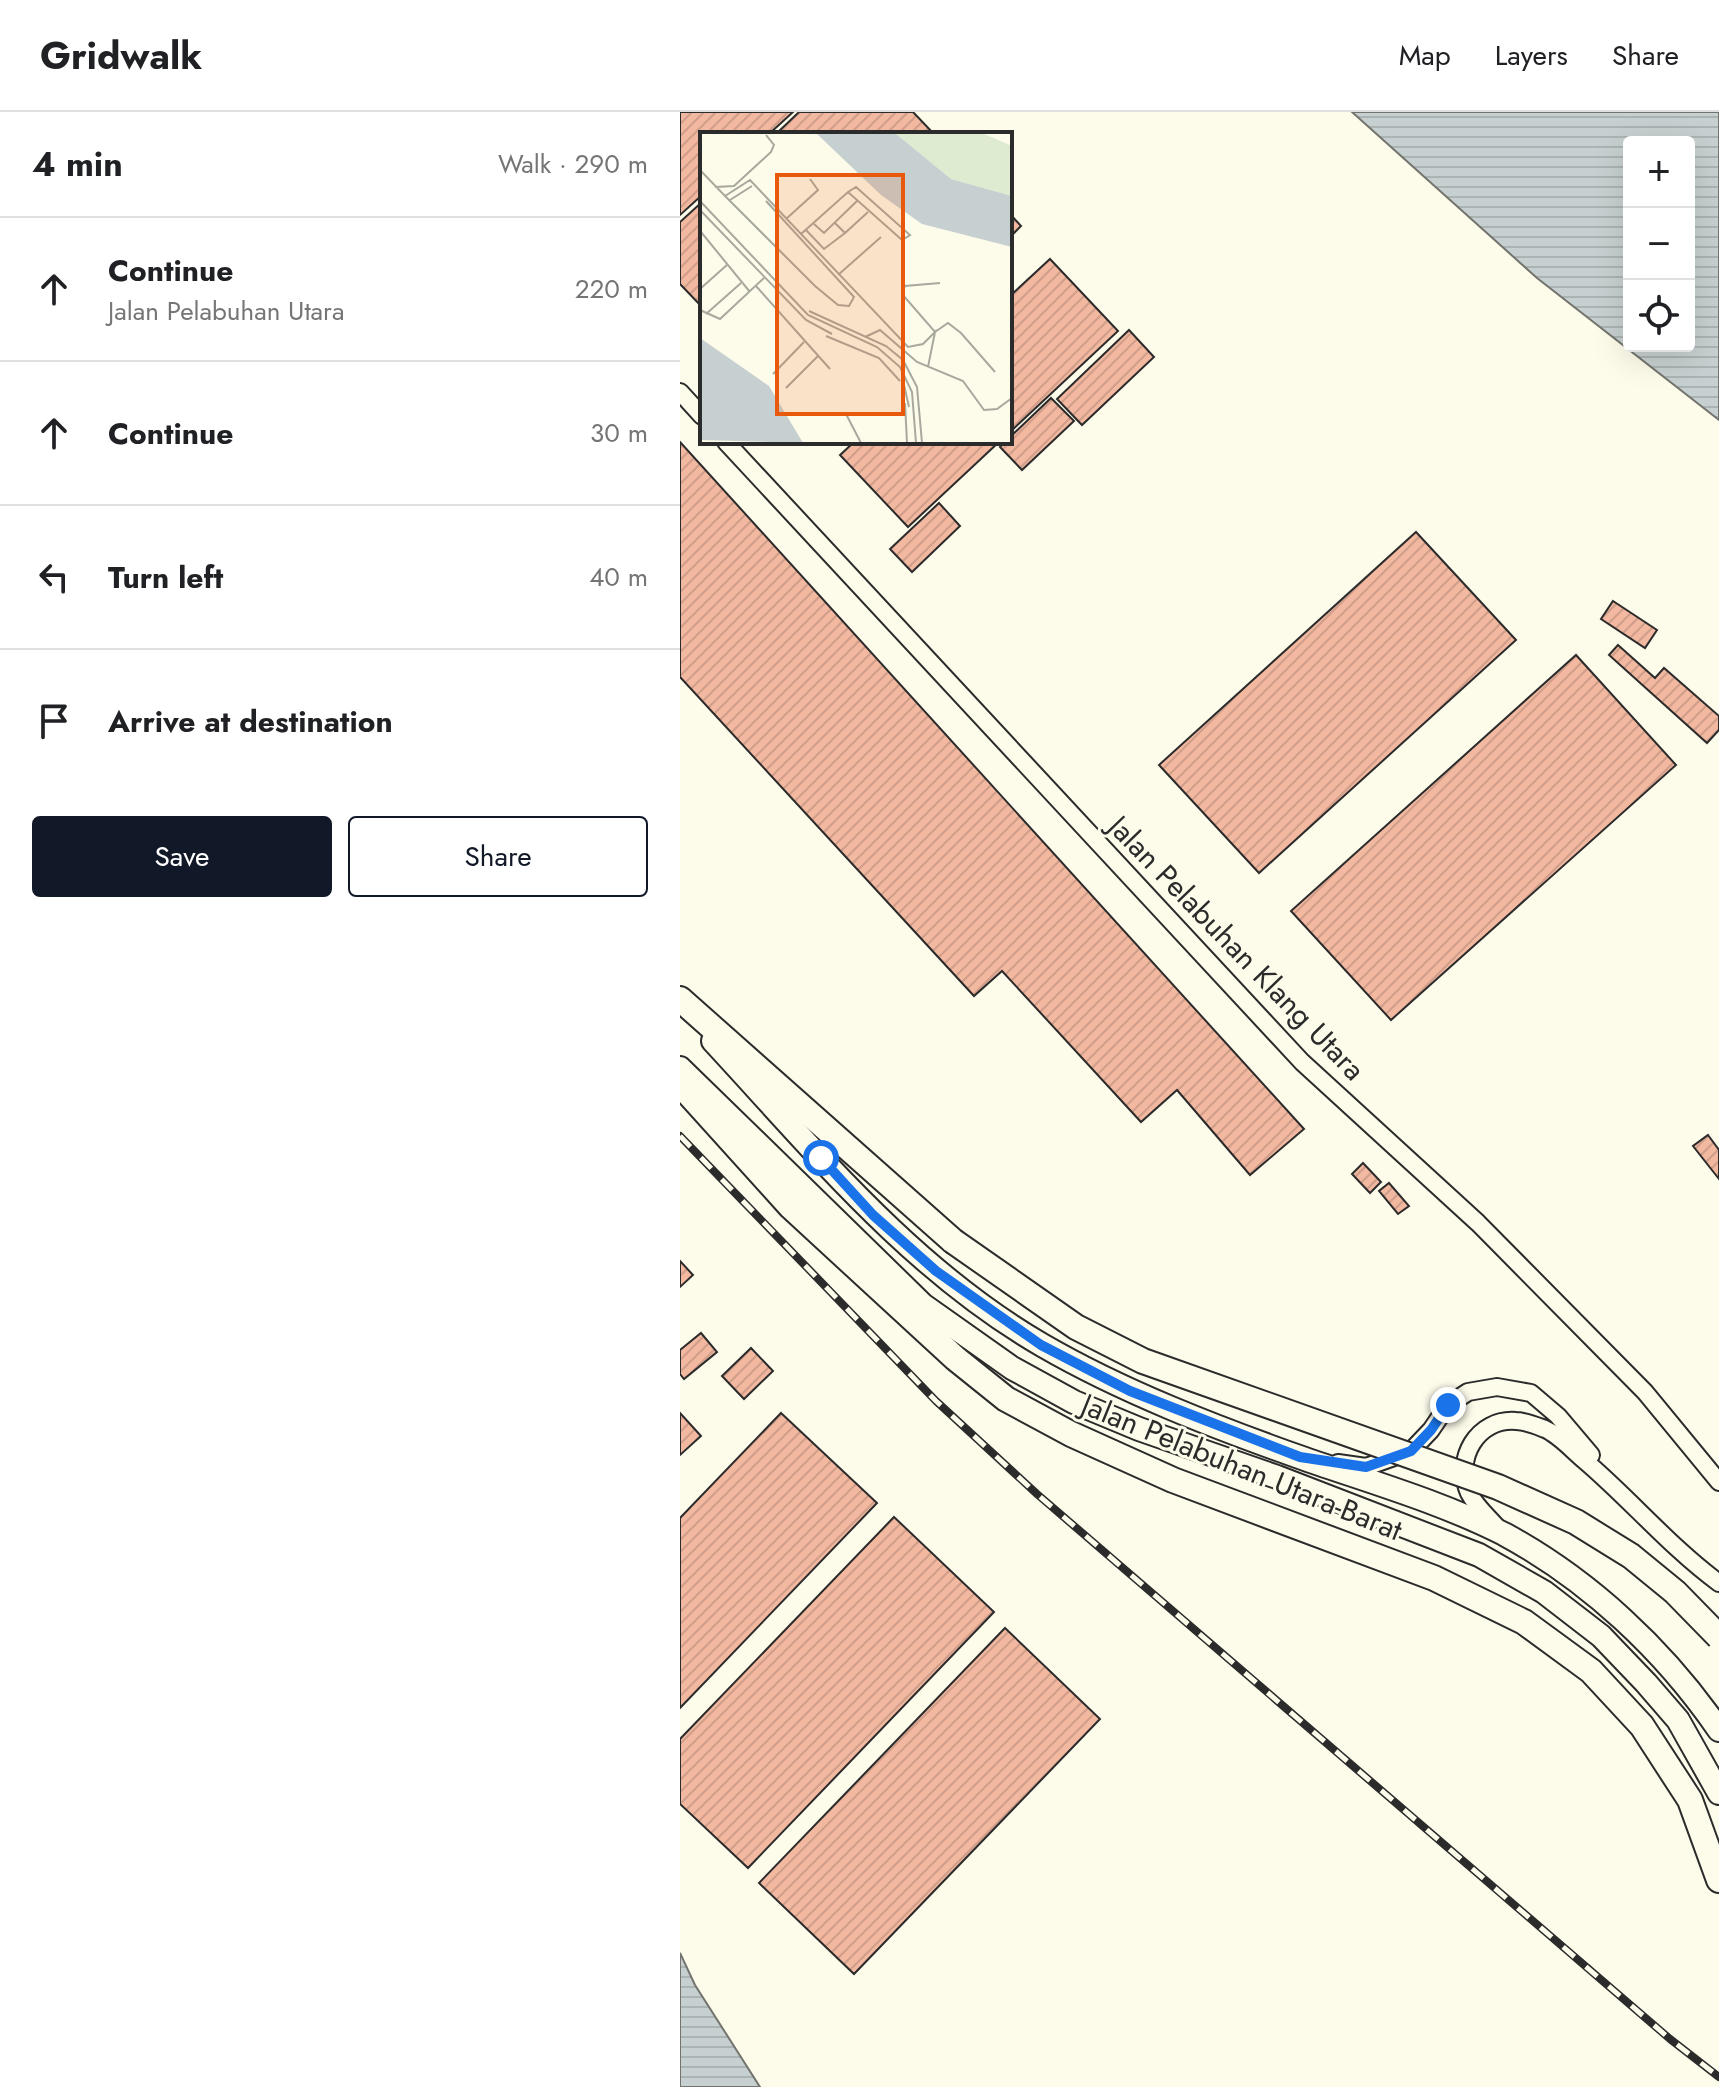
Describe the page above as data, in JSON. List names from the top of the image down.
{
  "streets": {
    "main road": ["Jalan Pelabuhan Utara-Barat"],
    "street": ["Jalan Pelabuhan Klang Utara"]
  },
  "page": {
    "header": "Gridwalk",
    "nav": ["Map", "Layers", "Share"],
    "heading": ["4 min", "Walk · 290 m"],
    "map_buttons": ["+", "−"],
    "list": [
      ["Continue", "Jalan Pelabuhan Utara", "220 m"],
      ["Continue", "30 m"],
      ["Turn left", "40 m"],
      "Arrive at destination"
    ],
    "buttons": ["Save", "Share"]
  }
}
